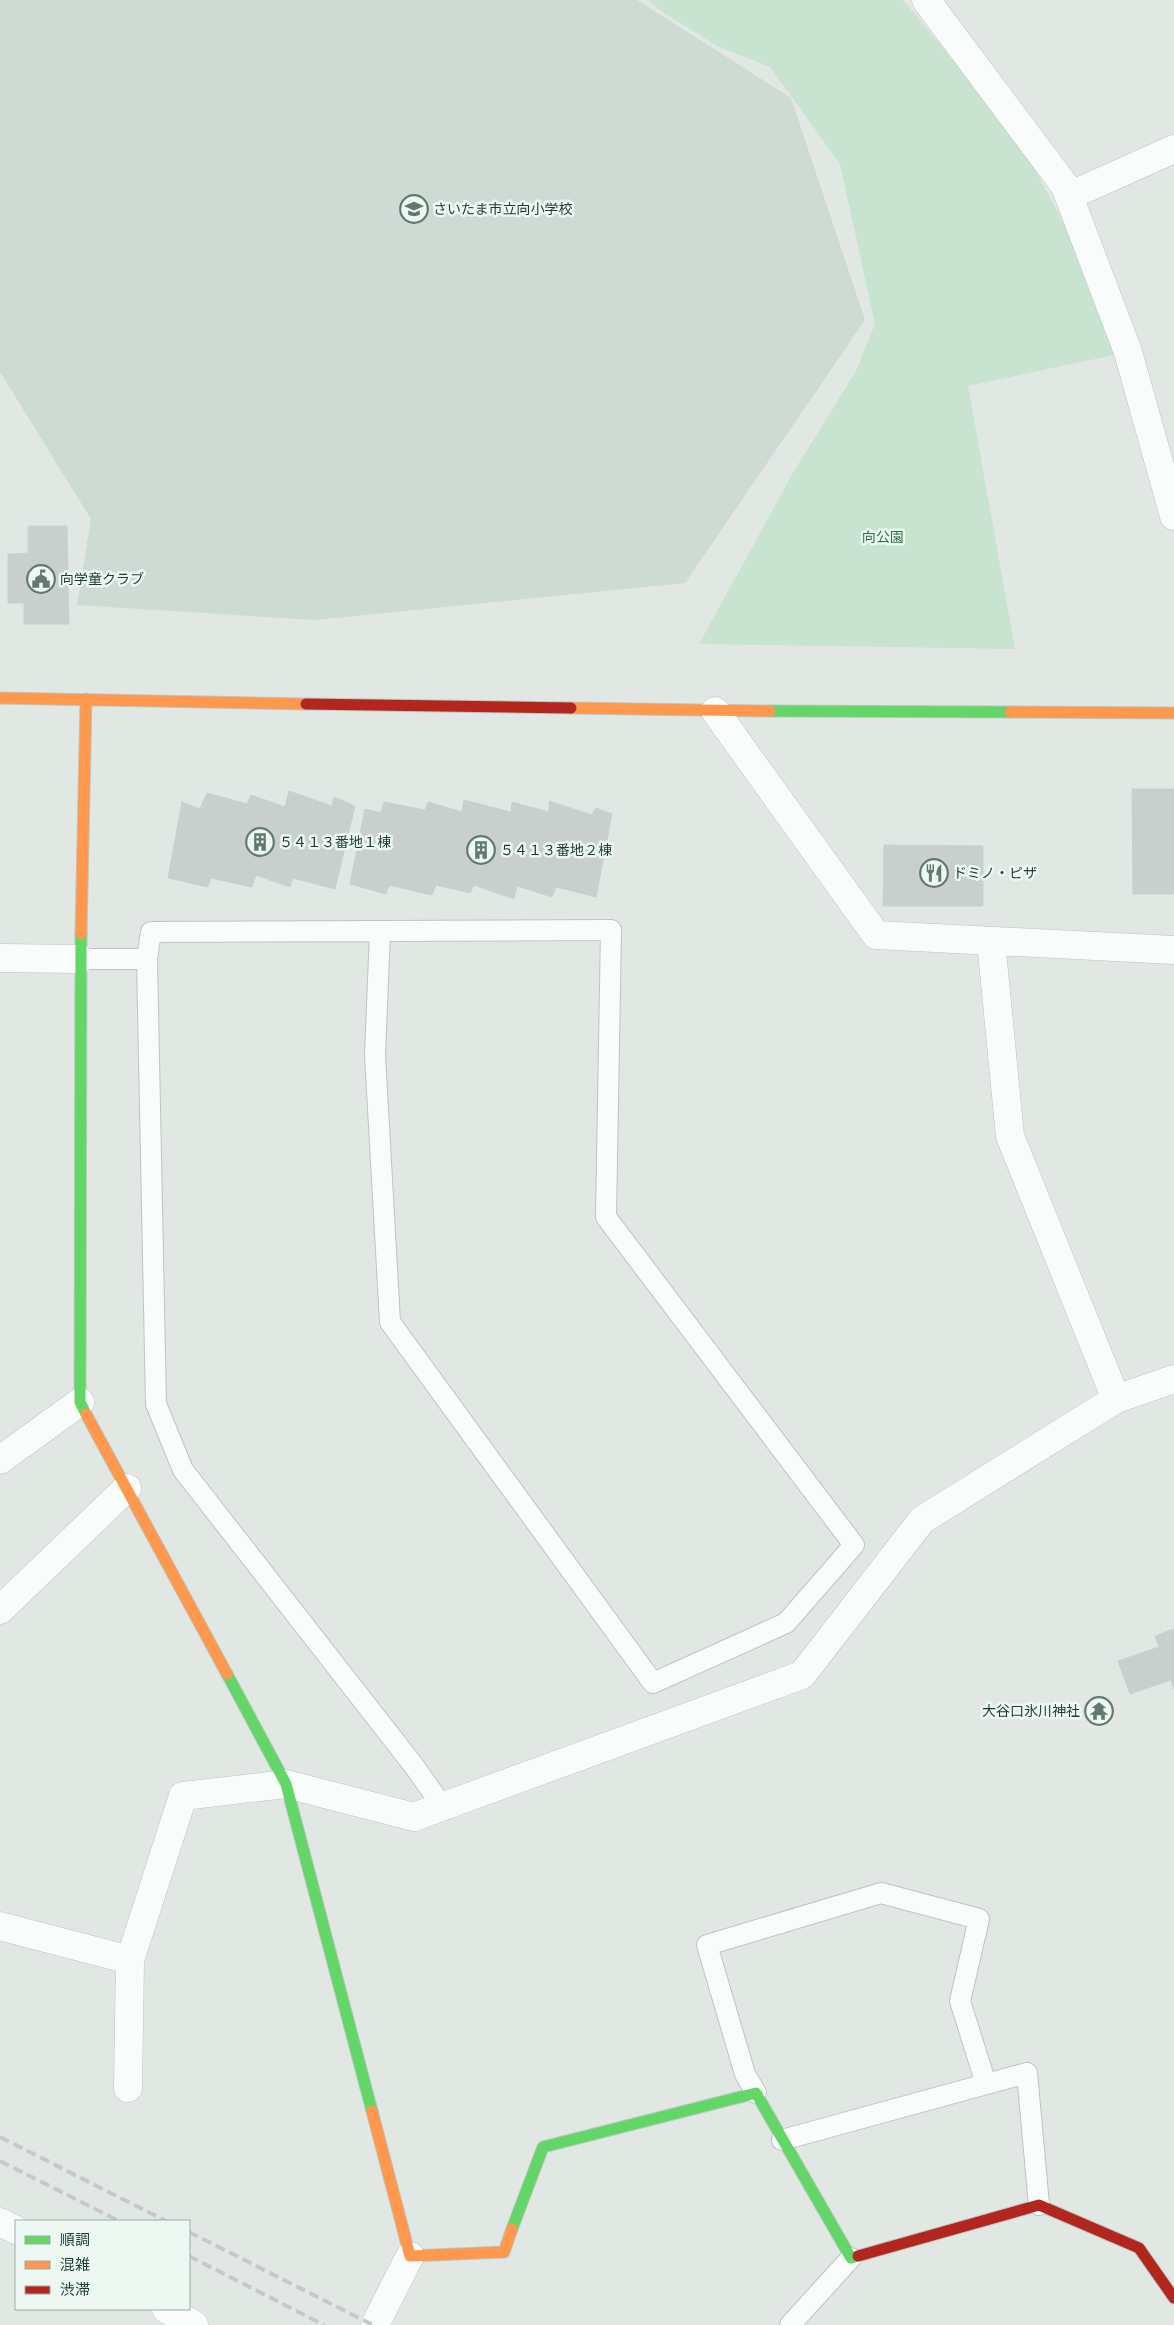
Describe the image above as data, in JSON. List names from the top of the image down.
{
  "parks": ["向公園"],
  "places": {
    "school or university": ["さいたま市立向小学校"],
    "public building": ["向学童クラブ"],
    "building": ["５４１３番地１棟", "５４１３番地２棟"],
    "restaurant": ["ドミノ・ピザ"],
    "temple": ["大谷口氷川神社"]
  },
  "legend": ["順調", "混雑", "渋滞"]
}
